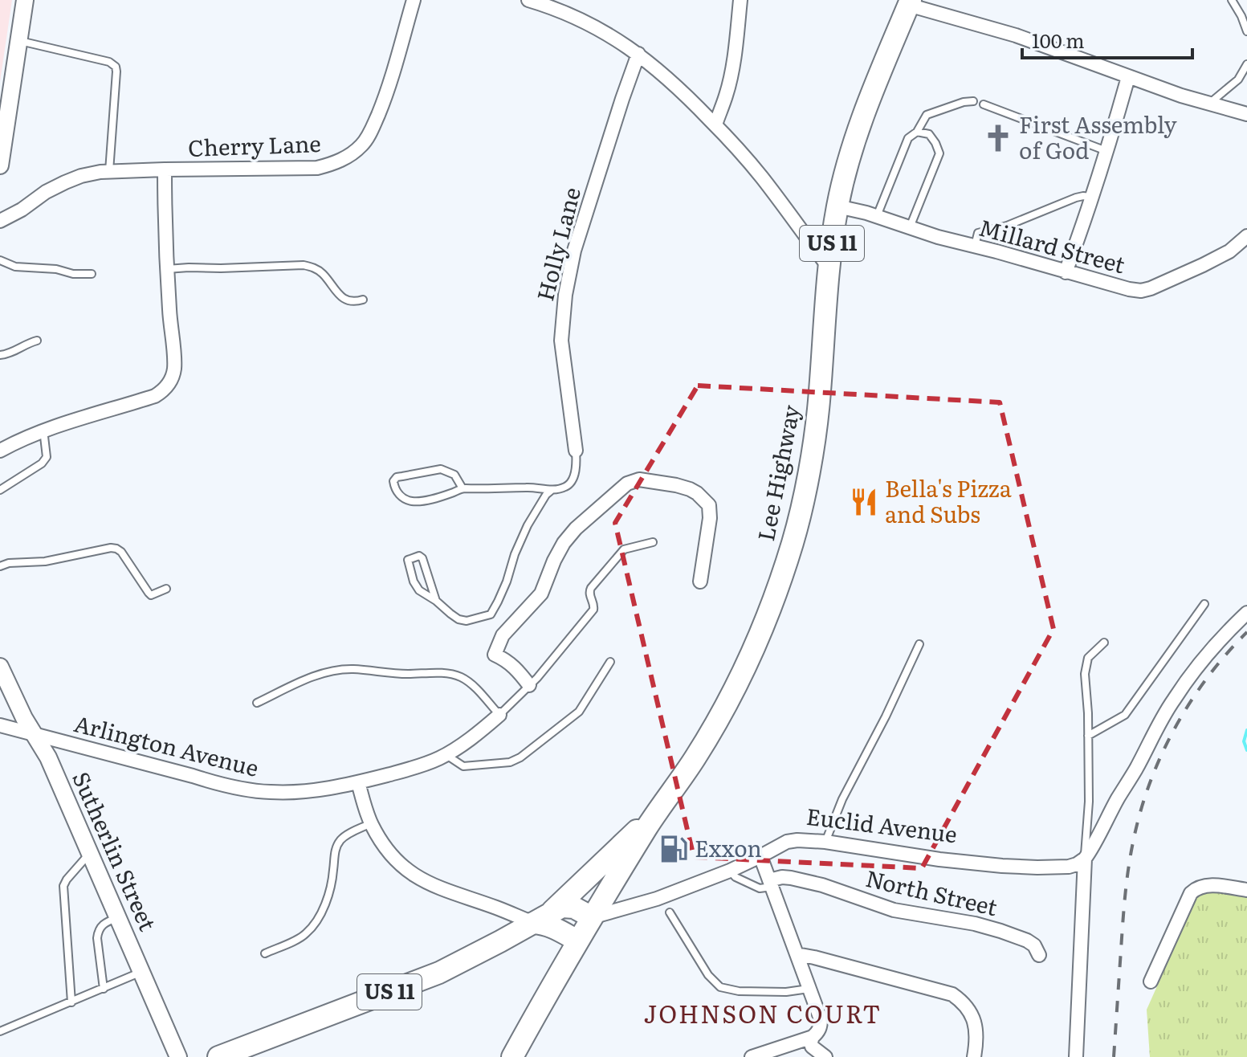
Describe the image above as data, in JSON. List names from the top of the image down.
{
  "streets": {
    "main road": ["US 11", "Lee Highway"],
    "street": [
      "Cherry Lane",
      "Holly Lane",
      "Millard Street",
      "Arlington Avenue",
      "Euclid Avenue",
      "Sutherlin Street",
      "North Street"
    ]
  },
  "crossings": [
    ["Millard Street", "Lee Highway"],
    ["Lee Highway", "Euclid Avenue"],
    ["Arlington Avenue", "Sutherlin Street"]
  ],
  "districts": ["JOHNSON COURT"],
  "places": {
    "church": ["First Assembly of God"],
    "restaurant": ["Bella's Pizza and Subs"],
    "fuel station": ["Exxon"]
  },
  "scale_bar": "100 m"
}
